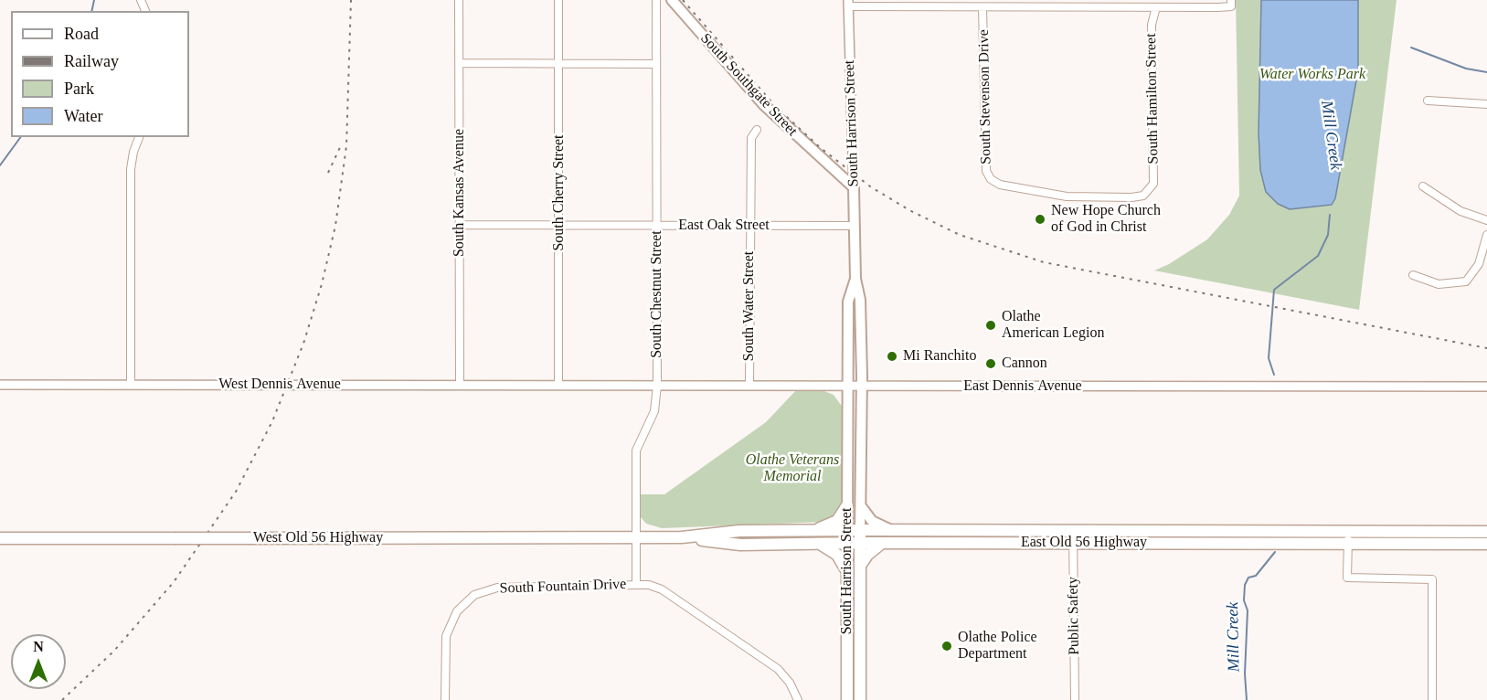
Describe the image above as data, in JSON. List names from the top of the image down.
{
  "streets": {
    "main road": [
      "South Southgate Street",
      "South Harrison Street",
      "West Old 56 Highway",
      "East Old 56 Highway"
    ],
    "street": [
      "South Stevenson Drive",
      "South Hamilton Street",
      "South Kansas Avenue",
      "South Cherry Street",
      "East Oak Street",
      "South Chestnut Street",
      "South Water Street",
      "West Dennis Avenue",
      "East Dennis Avenue",
      "South Fountain Drive",
      "Public Safety"
    ]
  },
  "crossings": [
    ["South Southgate Street", "South Harrison Street"],
    ["South Stevenson Drive", "South Hamilton Street"],
    ["South Harrison Street", "East Oak Street"],
    ["South Harrison Street", "East Dennis Avenue"],
    ["South Harrison Street", "East Old 56 Highway"],
    ["South Kansas Avenue", "East Oak Street"],
    ["South Kansas Avenue", "West Dennis Avenue"],
    ["South Cherry Street", "East Oak Street"],
    ["South Cherry Street", "West Dennis Avenue"],
    ["South Cherry Street", "East Dennis Avenue"],
    ["East Oak Street", "South Chestnut Street"],
    ["East Oak Street", "South Water Street"],
    ["South Chestnut Street", "East Dennis Avenue"],
    ["South Chestnut Street", "West Old 56 Highway"],
    ["South Chestnut Street", "East Old 56 Highway"],
    ["South Chestnut Street", "South Fountain Drive"],
    ["South Water Street", "East Dennis Avenue"],
    ["West Dennis Avenue", "East Dennis Avenue"],
    ["West Old 56 Highway", "East Old 56 Highway"],
    ["East Old 56 Highway", "Public Safety"]
  ],
  "water": ["Mill Creek"],
  "parks": ["Water Works Park", "Olathe Veterans Memorial"],
  "places": [
    "New Hope Church of God in Christ",
    "Olathe American Legion",
    "Mi Ranchito",
    "Cannon",
    "Olathe Police Department"
  ],
  "legend": [
    "Road",
    "Railway",
    "Park",
    "Water"
  ],
  "north": "top"
}
